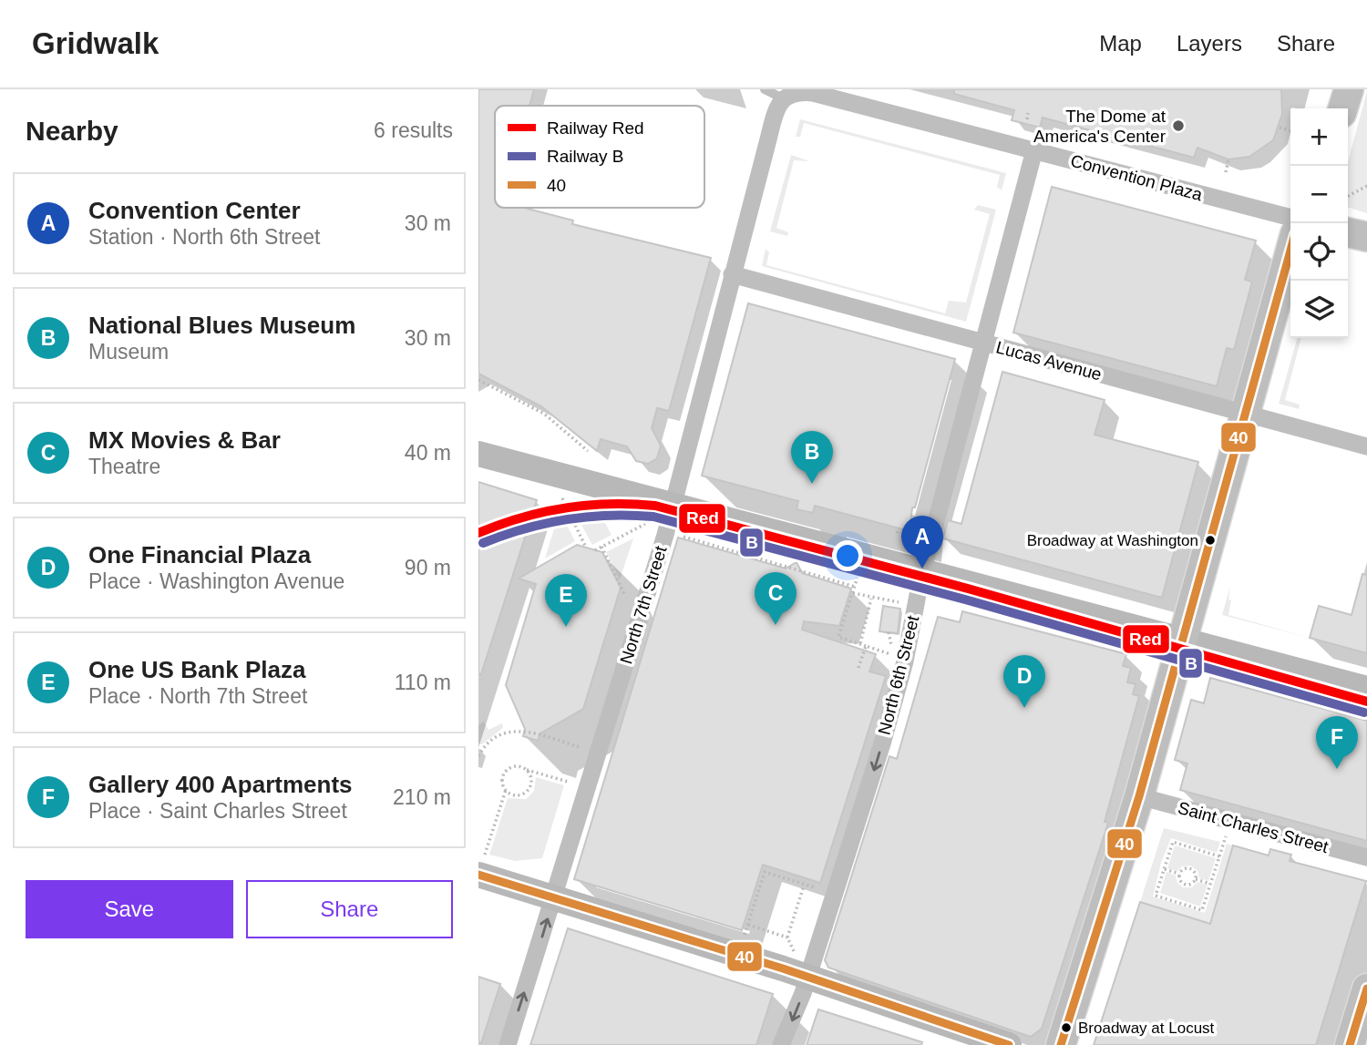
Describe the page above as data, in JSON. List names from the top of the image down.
{
  "streets": {
    "street": [
      "Convention Plaza",
      "Lucas Avenue",
      "North 7th Street",
      "North 6th Street",
      "Saint Charles Street"
    ]
  },
  "crossings": [
    ["Convention Plaza", "North 7th Street"],
    ["Convention Plaza", "North 6th Street"],
    ["Lucas Avenue", "North 7th Street"],
    ["Lucas Avenue", "North 6th Street"]
  ],
  "one_way": ["North 6th Street"],
  "places": ["The Dome at America's Center", "Broadway at Washington", "Broadway at Locust"],
  "lines": ["transit line 40", "rail line Red", "rail line B"],
  "legend": ["Railway Red", "Railway B", "40"],
  "page": {
    "header": "Gridwalk",
    "nav": ["Map", "Layers", "Share"],
    "heading": ["Nearby", "6 results"],
    "map_buttons": ["+", "−"],
    "list": [
      {
        "mark": "A",
        "name": "Convention Center",
        "note": "Station · North 6th Street",
        "value": "30 m"
      },
      {
        "mark": "B",
        "name": "National Blues Museum",
        "note": "Museum",
        "value": "30 m"
      },
      {
        "mark": "C",
        "name": "MX Movies & Bar",
        "note": "Theatre",
        "value": "40 m"
      },
      {
        "mark": "D",
        "name": "One Financial Plaza",
        "note": "Place · Washington Avenue",
        "value": "90 m"
      },
      {
        "mark": "E",
        "name": "One US Bank Plaza",
        "note": "Place · North 7th Street",
        "value": "110 m"
      },
      {
        "mark": "F",
        "name": "Gallery 400 Apartments",
        "note": "Place · Saint Charles Street",
        "value": "210 m"
      }
    ],
    "pins": [
      "B",
      "A",
      "C",
      "E",
      "D",
      "F"
    ],
    "buttons": ["Save", "Share"]
  }
}
